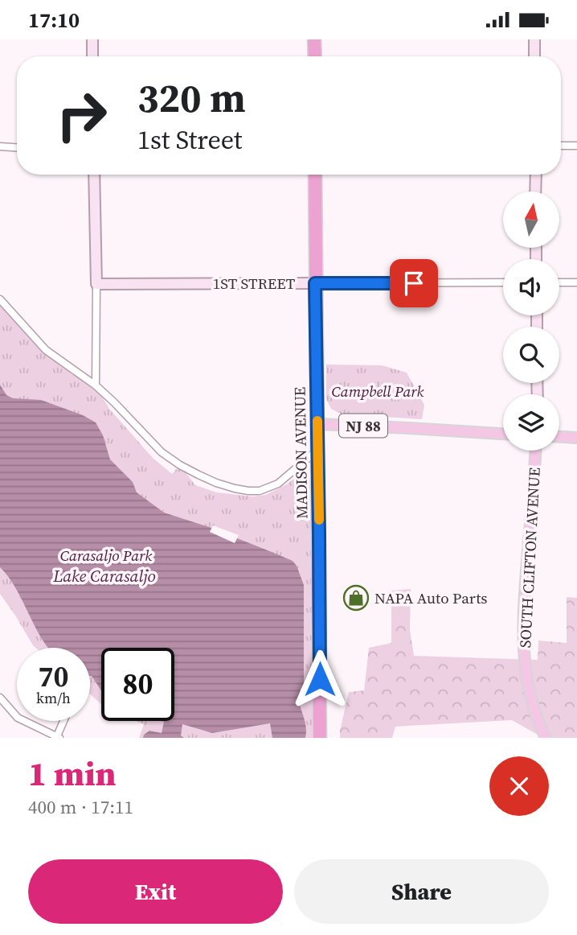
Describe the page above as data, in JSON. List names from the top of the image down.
{
  "streets": {
    "highway": ["MADISON AVENUE"],
    "main road": ["NJ 88", "SOUTH CLIFTON AVENUE"],
    "street": ["1ST STREET"]
  },
  "crossings": [
    ["1ST STREET", "MADISON AVENUE"],
    ["NJ 88", "MADISON AVENUE"]
  ],
  "water": ["Lake Carasaljo"],
  "parks": ["Campbell Park", "Carasaljo Park"],
  "places": {
    "shop": ["NAPA Auto Parts"]
  },
  "north": "top",
  "page": {
    "status": "17:10",
    "turn": ["320 m", "1st Street"],
    "speed": "70 km/h",
    "limit": "80",
    "heading": ["1 min", "400 m · 17:11"],
    "buttons": ["Exit", "Share"]
  }
}
